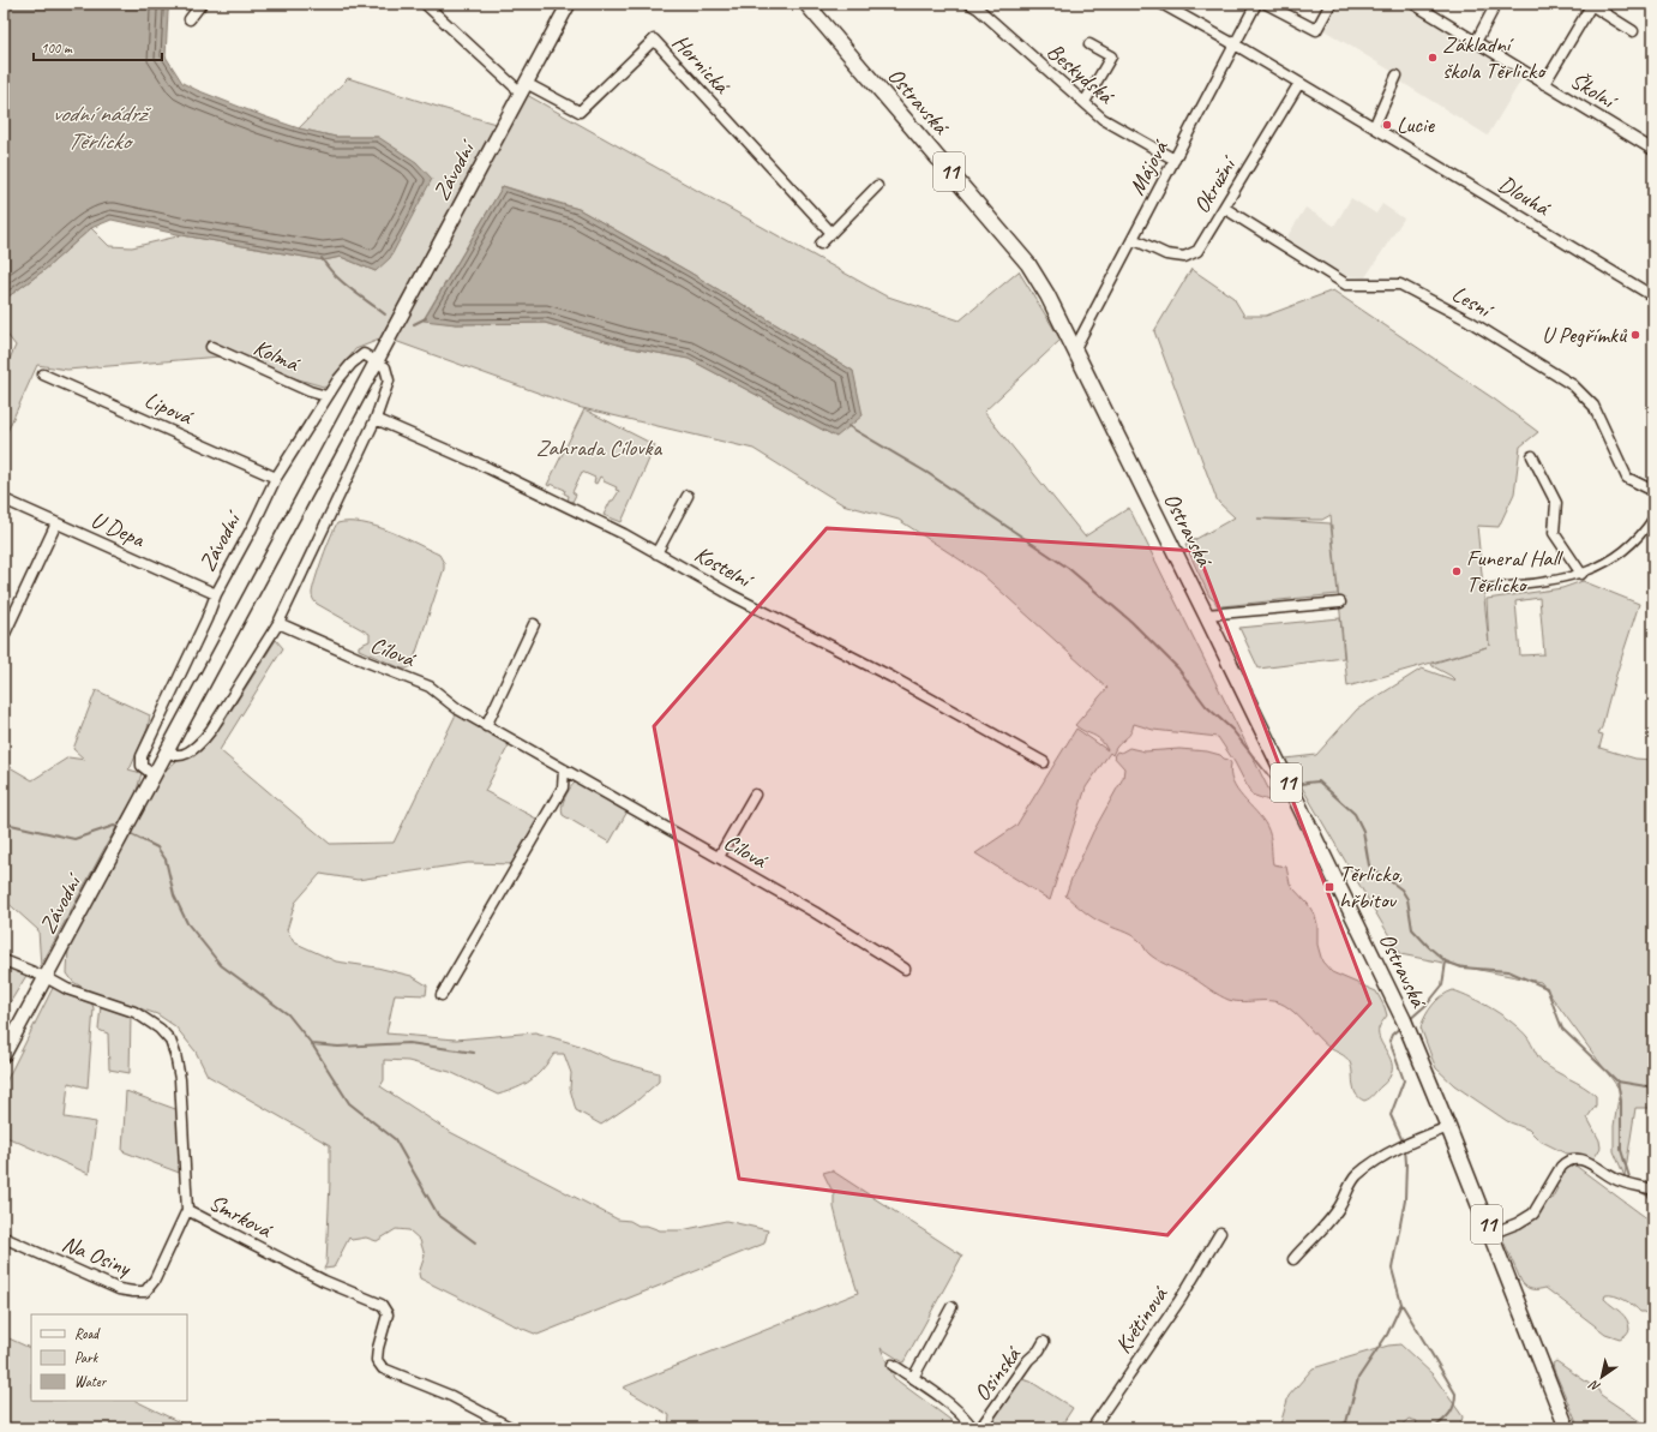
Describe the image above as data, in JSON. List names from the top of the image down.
{
  "streets": {
    "main road": ["Ostravská", "Závodní", "11"],
    "street": [
      "Hornická",
      "Beskydská",
      "Školní",
      "Májová",
      "Okružní",
      "Dlouhá",
      "Lesní",
      "Kolmá",
      "Lipová",
      "U Depa",
      "Kostelní",
      "Cílová",
      "Smrková",
      "Na Osiny",
      "Květinová",
      "Osinská"
    ]
  },
  "crossings": [
    ["Hornická", "Závodní"],
    ["Beskydská", "Májová"],
    ["Ostravská", "Májová"],
    ["Májová", "Okružní"],
    ["Májová", "Dlouhá"],
    ["Závodní", "Kolmá"],
    ["Závodní", "Lipová"],
    ["Závodní", "U Depa"],
    ["Závodní", "Smrková"],
    ["Okružní", "Dlouhá"],
    ["Okružní", "Lesní"],
    ["Smrková", "Na Osiny"]
  ],
  "water": ["vodní nádrž Těrlicko"],
  "parks": ["Zahrada Cílovka"],
  "places": {
    "other": [
      "Základní škola Těrlicko",
      "Lucie",
      "U Pegřímků",
      "Funeral Hall Těrlicko"
    ],
    "transit": ["Těrlicko, hřbitov"]
  },
  "legend": ["Road", "Park", "Water"],
  "scale_bar": "100 m",
  "north": "bottom left"
}
